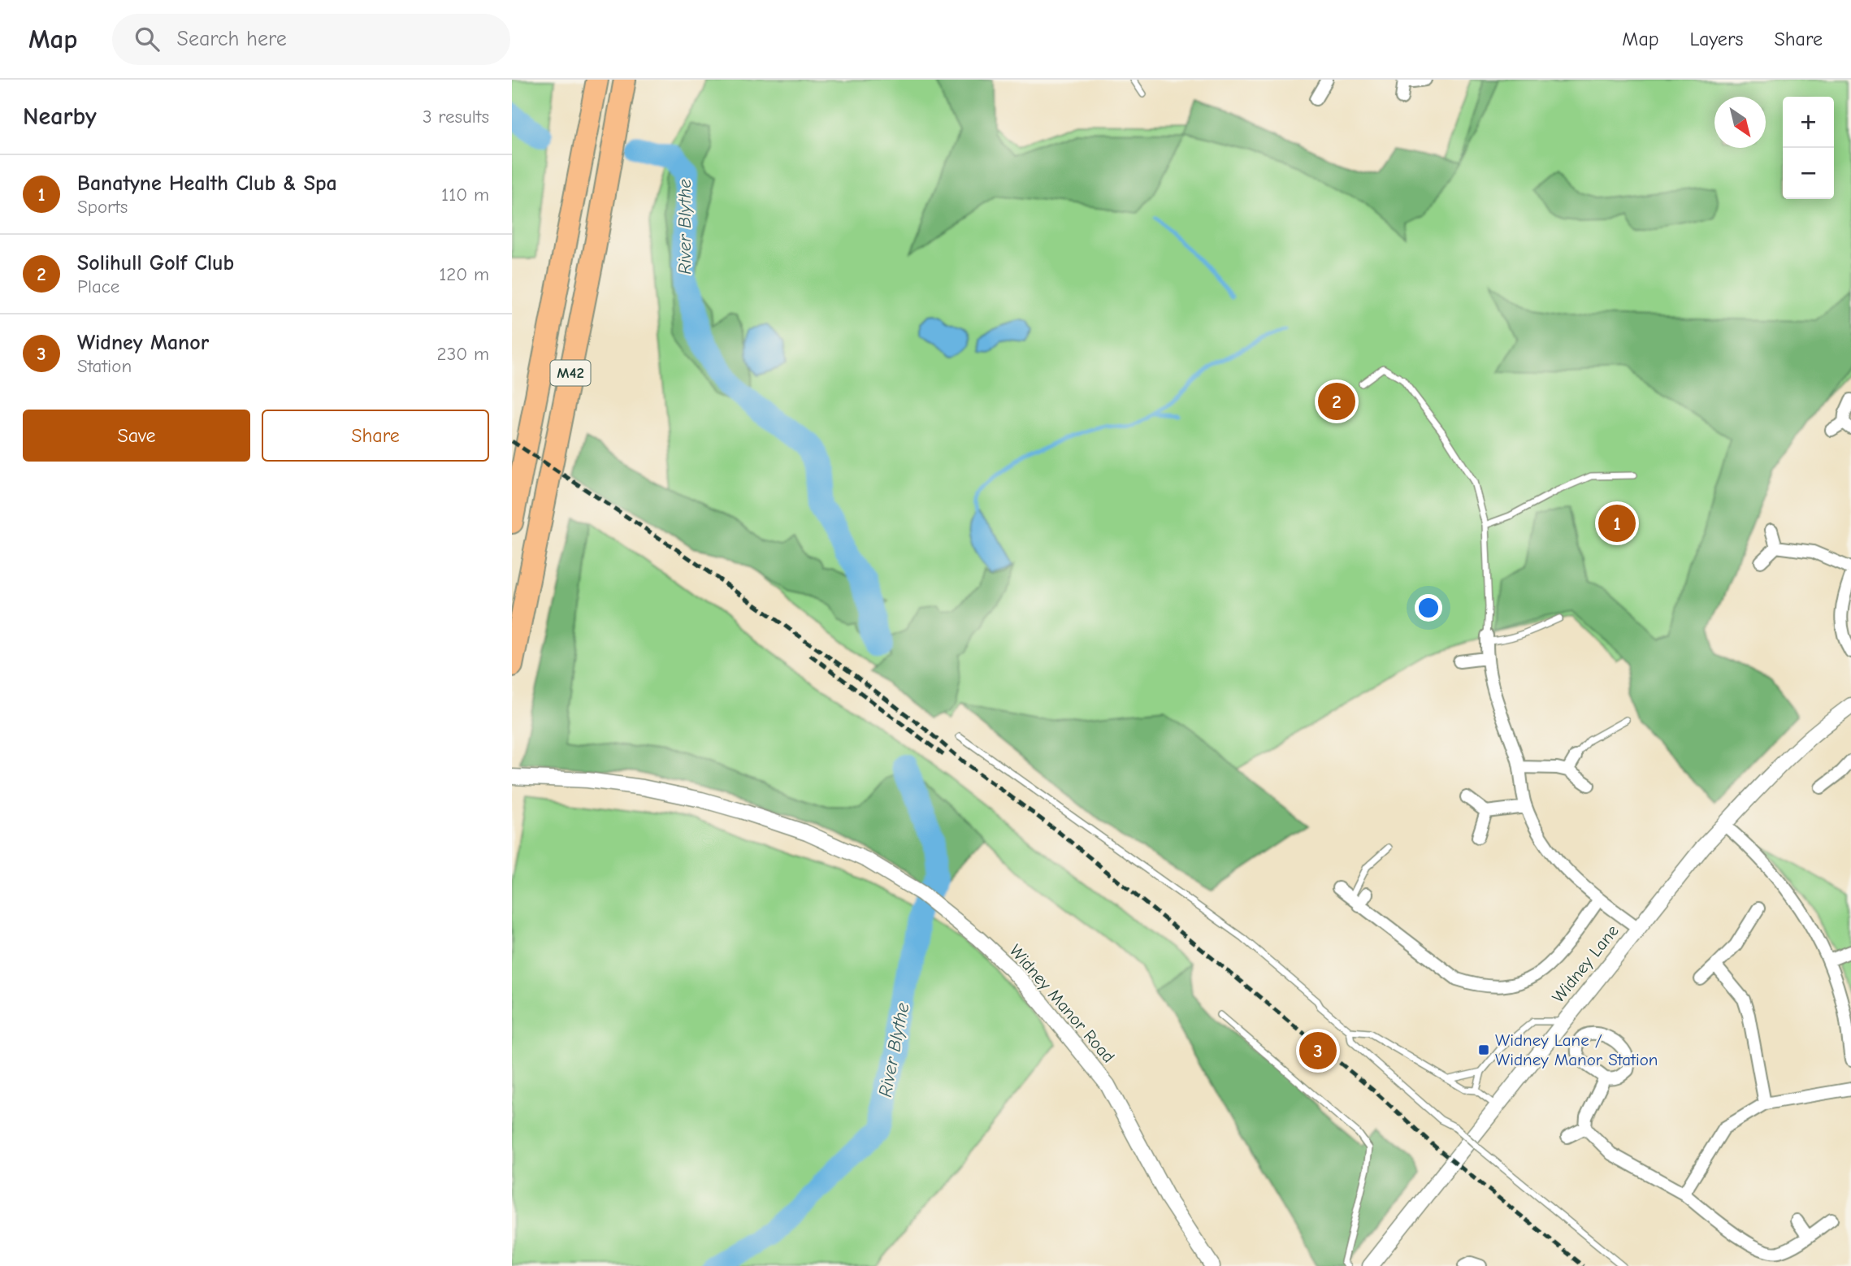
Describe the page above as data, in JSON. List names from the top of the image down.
{
  "streets": {
    "highway": ["M42"],
    "street": ["Widney Lane", "Widney Manor Road"]
  },
  "water": ["River Blythe"],
  "places": {
    "transit": ["Widney Lane / Widney Manor Station"]
  },
  "north": "bottom right",
  "page": {
    "header": "Map",
    "search": "Search here",
    "nav": ["Map", "Layers", "Share"],
    "heading": ["Nearby", "3 results"],
    "map_buttons": ["+", "−"],
    "list": [
      {
        "mark": "1",
        "name": "Banatyne Health Club & Spa",
        "note": "Sports",
        "value": "110 m"
      },
      {
        "mark": "2",
        "name": "Solihull Golf Club",
        "note": "Place",
        "value": "120 m"
      },
      {
        "mark": "3",
        "name": "Widney Manor",
        "note": "Station",
        "value": "230 m"
      }
    ],
    "pins": ["2", "1", "3"],
    "buttons": ["Save", "Share"]
  }
}
